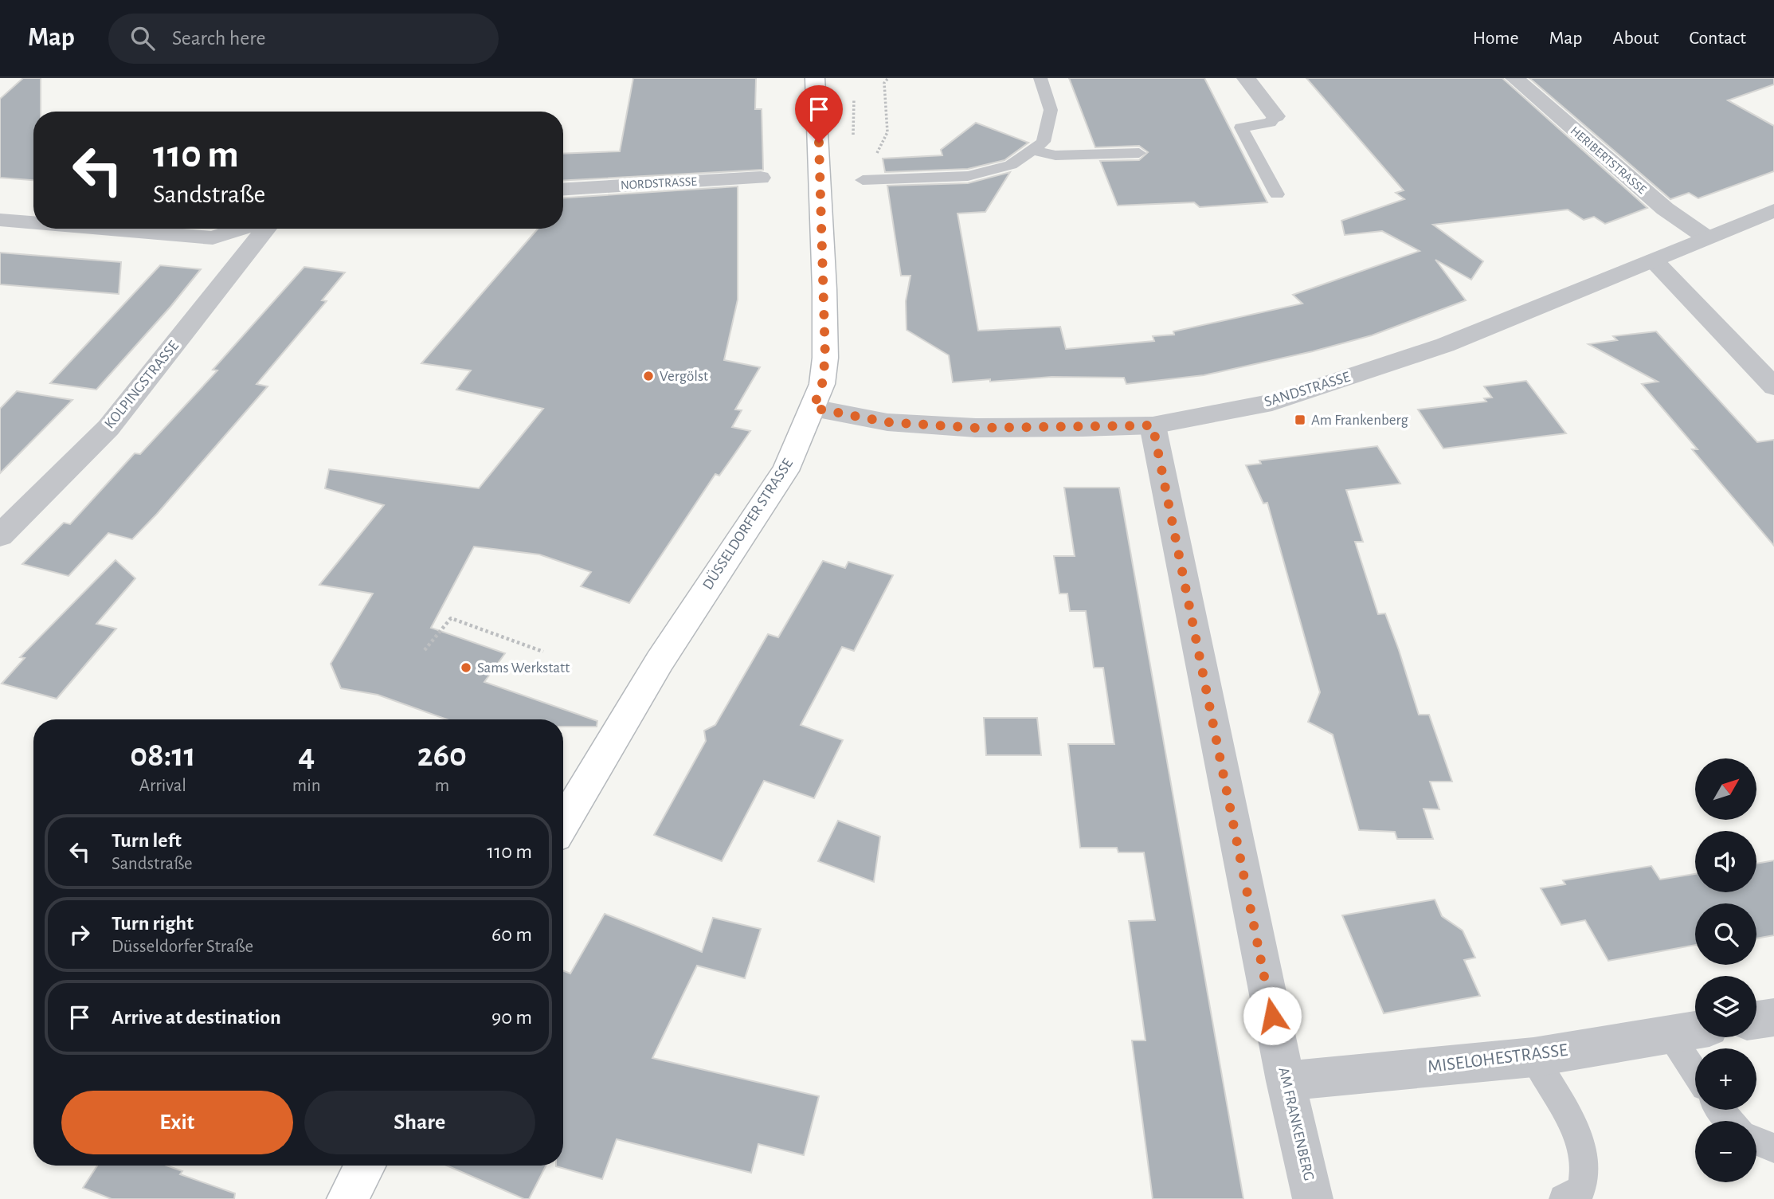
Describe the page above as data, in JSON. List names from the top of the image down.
{
  "streets": {
    "main road": ["DÜSSELDORFER STRASSE"],
    "street": [
      "HERIBERTSTRASSE",
      "NORDSTRASSE",
      "KOLPINGSTRASSE",
      "SANDSTRASSE",
      "MISELOHESTRASSE",
      "AM FRANKENBERG"
    ]
  },
  "crossings": [
    ["HERIBERTSTRASSE", "SANDSTRASSE"],
    ["SANDSTRASSE", "DÜSSELDORFER STRASSE"],
    ["SANDSTRASSE", "AM FRANKENBERG"],
    ["MISELOHESTRASSE", "AM FRANKENBERG"]
  ],
  "places": {
    "other": ["Vergölst", "Sams Werkstatt"],
    "transit": ["Am Frankenberg"]
  },
  "north": "top right",
  "page": {
    "header": "Map",
    "search": "Search here",
    "nav": [
      "Home",
      "Map",
      "About",
      "Contact"
    ],
    "turn": ["110 m", "Sandstraße"],
    "eta": [
      "08:11",
      "Arrival",
      "4",
      "min",
      "260",
      "m"
    ],
    "map_buttons": ["+", "−"],
    "list": [
      {
        "name": "Turn left",
        "note": "Sandstraße",
        "value": "110 m"
      },
      {
        "name": "Turn right",
        "note": "Düsseldorfer Straße",
        "value": "60 m"
      },
      {
        "name": "Arrive at destination",
        "value": "90 m"
      }
    ],
    "buttons": ["Exit", "Share"]
  }
}
